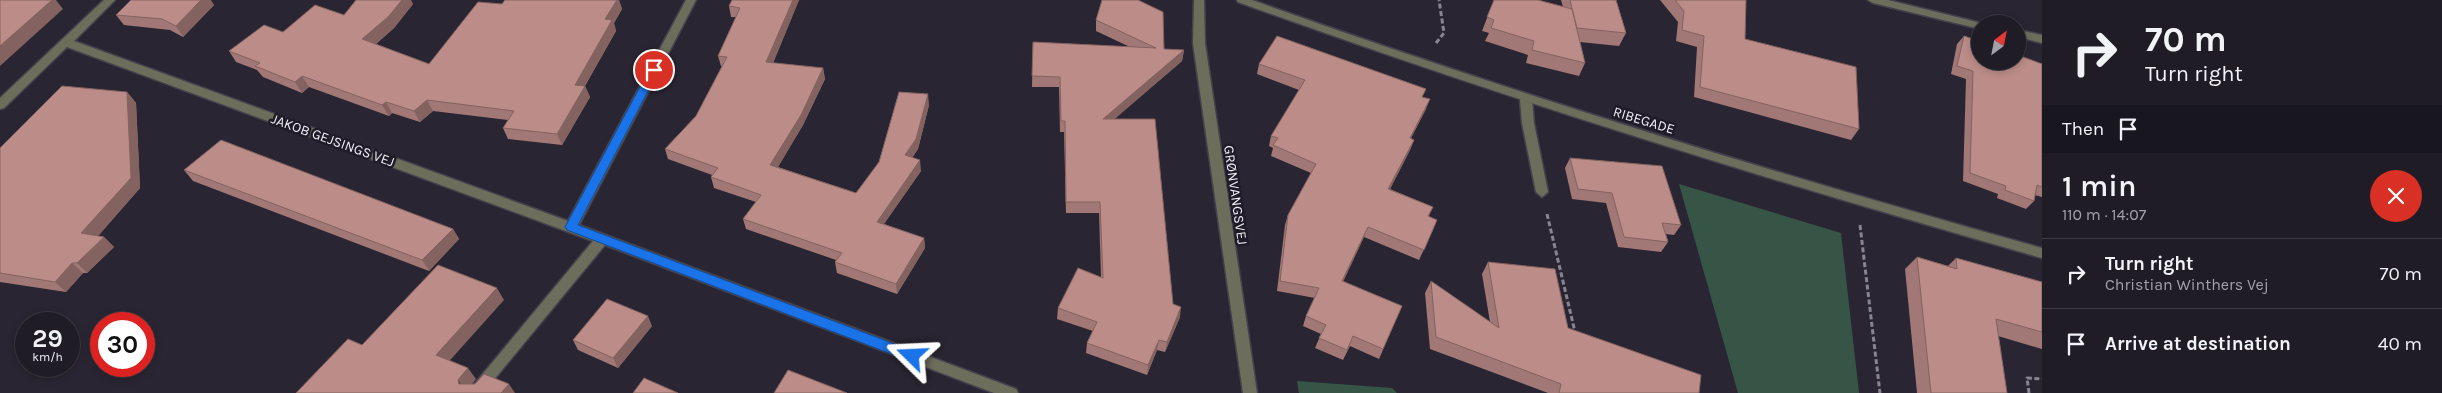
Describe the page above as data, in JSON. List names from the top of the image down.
{
  "streets": {
    "street": ["RIBEGADE", "JAKOB GEJSINGS VEJ", "GRØNVANGSVEJ"]
  },
  "north": "top right",
  "page": {
    "turn": ["70 m", "Turn right"],
    "then": "Then",
    "heading": ["1 min", "110 m · 14:07"],
    "list": [
      {
        "name": "Turn right",
        "note": "Christian Winthers Vej",
        "value": "70 m"
      },
      {
        "name": "Arrive at destination",
        "value": "40 m"
      }
    ],
    "speed": "29 km/h",
    "limit": "30"
  }
}
